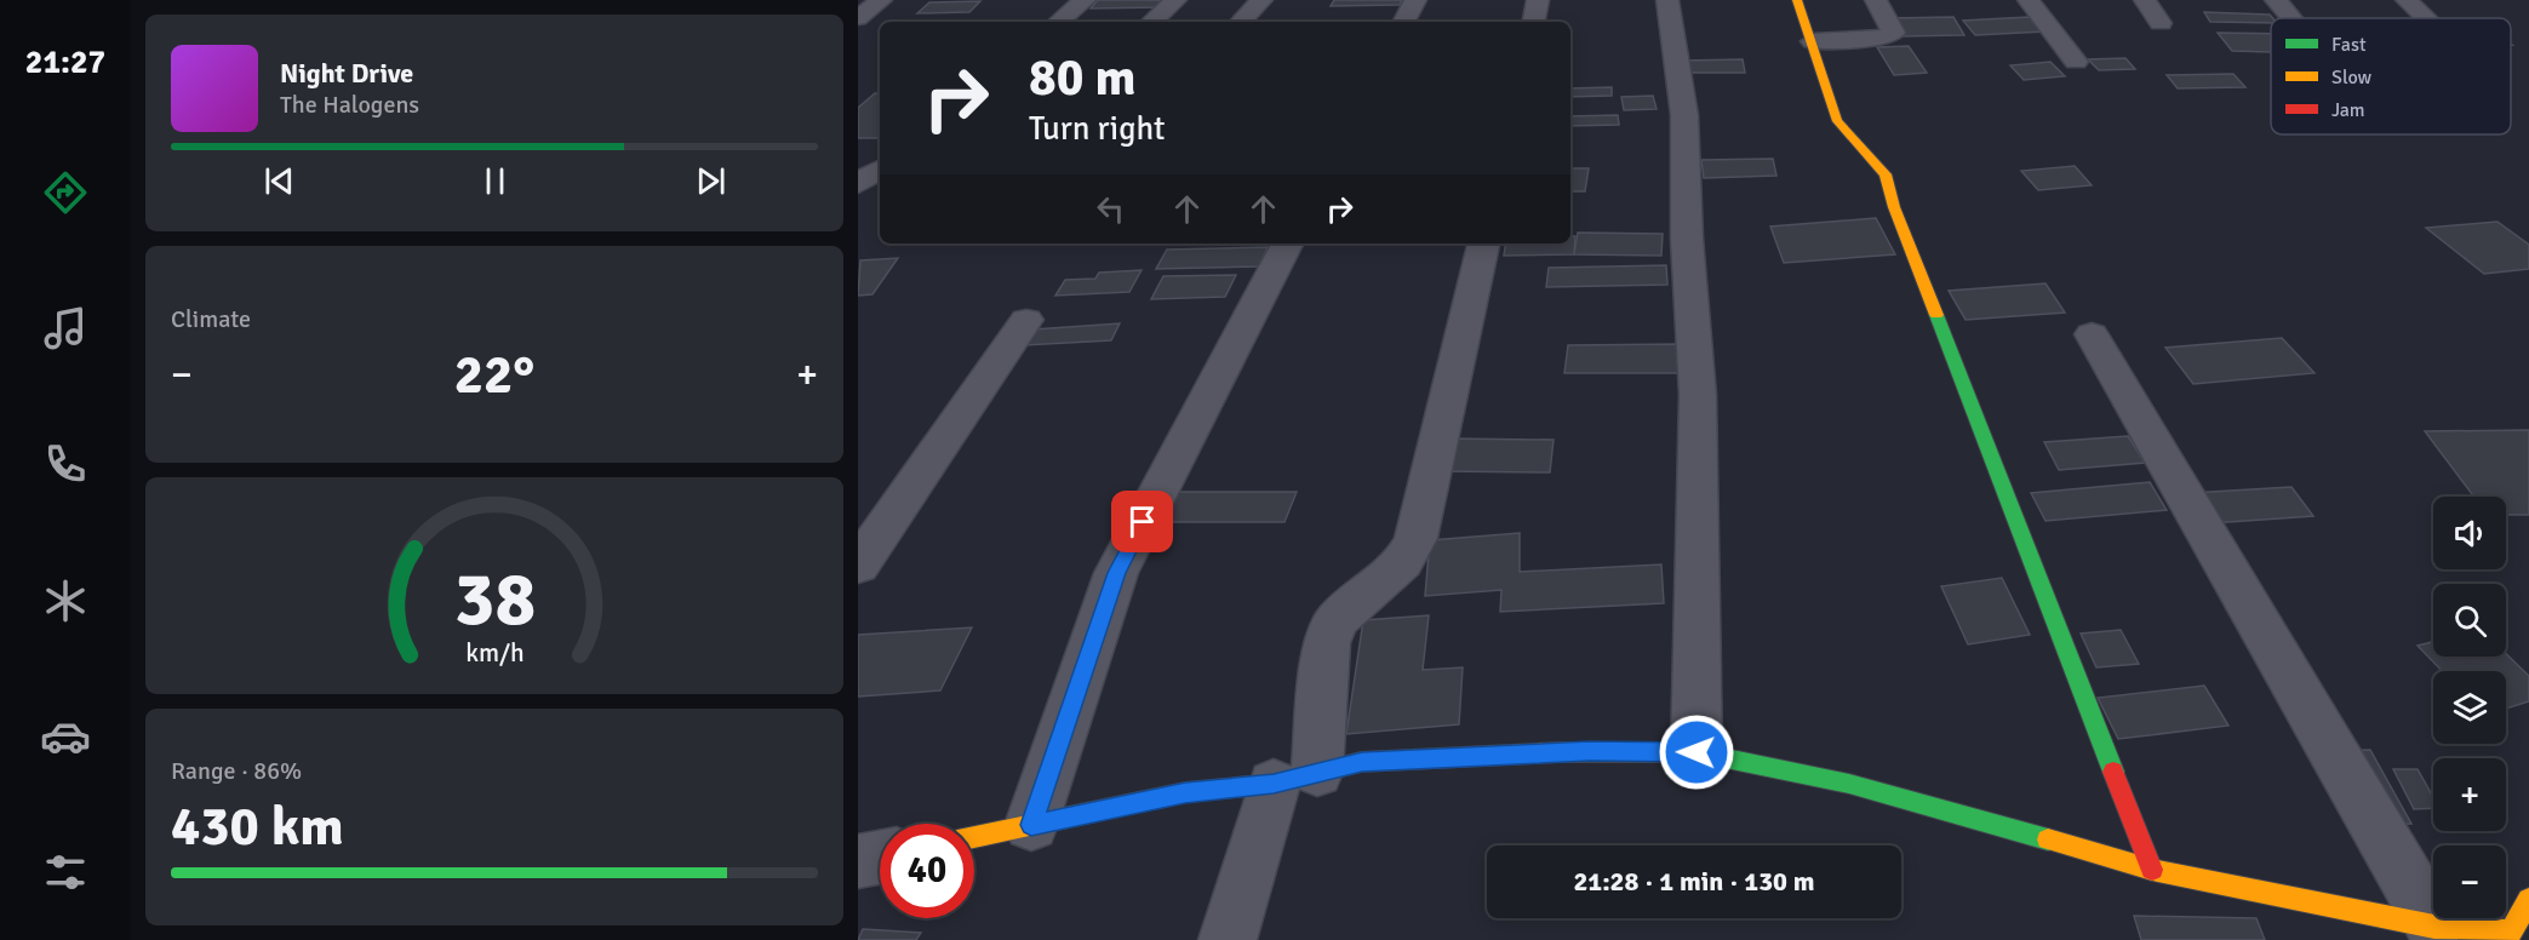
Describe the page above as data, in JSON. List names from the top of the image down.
{
  "legend": ["Fast", "Slow", "Jam"],
  "page": {
    "tabs": "21:27",
    "turn": ["80 m", "Turn right"],
    "song": ["Night Drive", "The Halogens"],
    "tile": [
      "Climate",
      ["Range · 86%", "430 km"]
    ],
    "heat": ["−", "22°", "+"],
    "map_buttons": ["+", "−"],
    "limit": "40",
    "trip": "21:28 · 1 min · 130 m",
    "gauge": ["38", "km/h"]
  }
}
